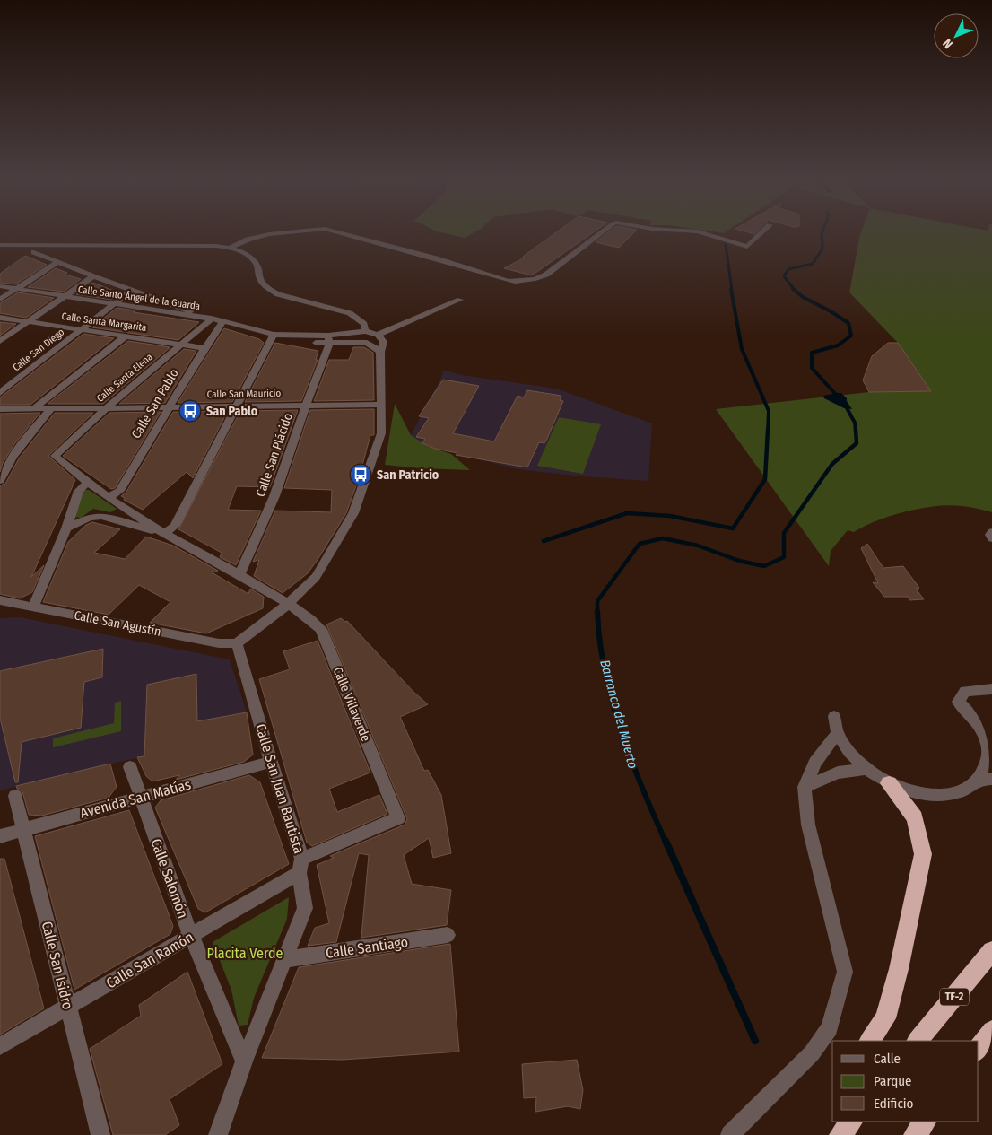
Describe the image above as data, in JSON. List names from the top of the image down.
{
  "streets": {
    "highway": ["TF-2"],
    "street": [
      "Calle Santo Ángel de la Guarda",
      "Calle Santa Margarita",
      "Calle San Diego",
      "Calle Santa Elena",
      "Calle San Mauricio",
      "Calle San Pablo",
      "Calle San Plácido",
      "Calle San Agustín",
      "Calle Villaverde",
      "Calle San Juan Bautista",
      "Avenida San Matías",
      "Calle Salomón",
      "Calle Santiago",
      "Calle San Ramón",
      "Calle San Isidro"
    ]
  },
  "crossings": [
    ["Calle Santo Ángel de la Guarda", "Calle San Diego"],
    ["Calle Santo Ángel de la Guarda", "Calle Santa Elena"],
    ["Calle Santo Ángel de la Guarda", "Calle San Pablo"],
    ["Calle Santo Ángel de la Guarda", "Calle San Plácido"],
    ["Calle Santa Margarita", "Calle San Diego"],
    ["Calle Santa Margarita", "Calle Santa Elena"],
    ["Calle Santa Margarita", "Calle San Pablo"],
    ["Calle Santa Elena", "Calle San Mauricio"],
    ["Calle San Mauricio", "Calle San Pablo"],
    ["Calle San Mauricio", "Calle San Plácido"],
    ["Calle San Plácido", "Calle Villaverde"],
    ["Calle San Agustín", "Calle San Juan Bautista"],
    ["Calle Villaverde", "Calle San Ramón"],
    ["Calle San Juan Bautista", "Avenida San Matías"],
    ["Calle San Juan Bautista", "Calle Salomón"],
    ["Calle San Juan Bautista", "Calle Santiago"],
    ["Calle San Juan Bautista", "Calle San Ramón"],
    ["Avenida San Matías", "Calle Salomón"],
    ["Avenida San Matías", "Calle San Isidro"],
    ["Calle Salomón", "Calle San Ramón"],
    ["Calle San Ramón", "Calle San Isidro"]
  ],
  "water": ["Barranco del Muerto"],
  "parks": ["Placita Verde"],
  "places": {
    "bus stop": ["San Pablo", "San Patricio"]
  },
  "legend": ["Calle", "Parque", "Edificio"],
  "north": "bottom left"
}
